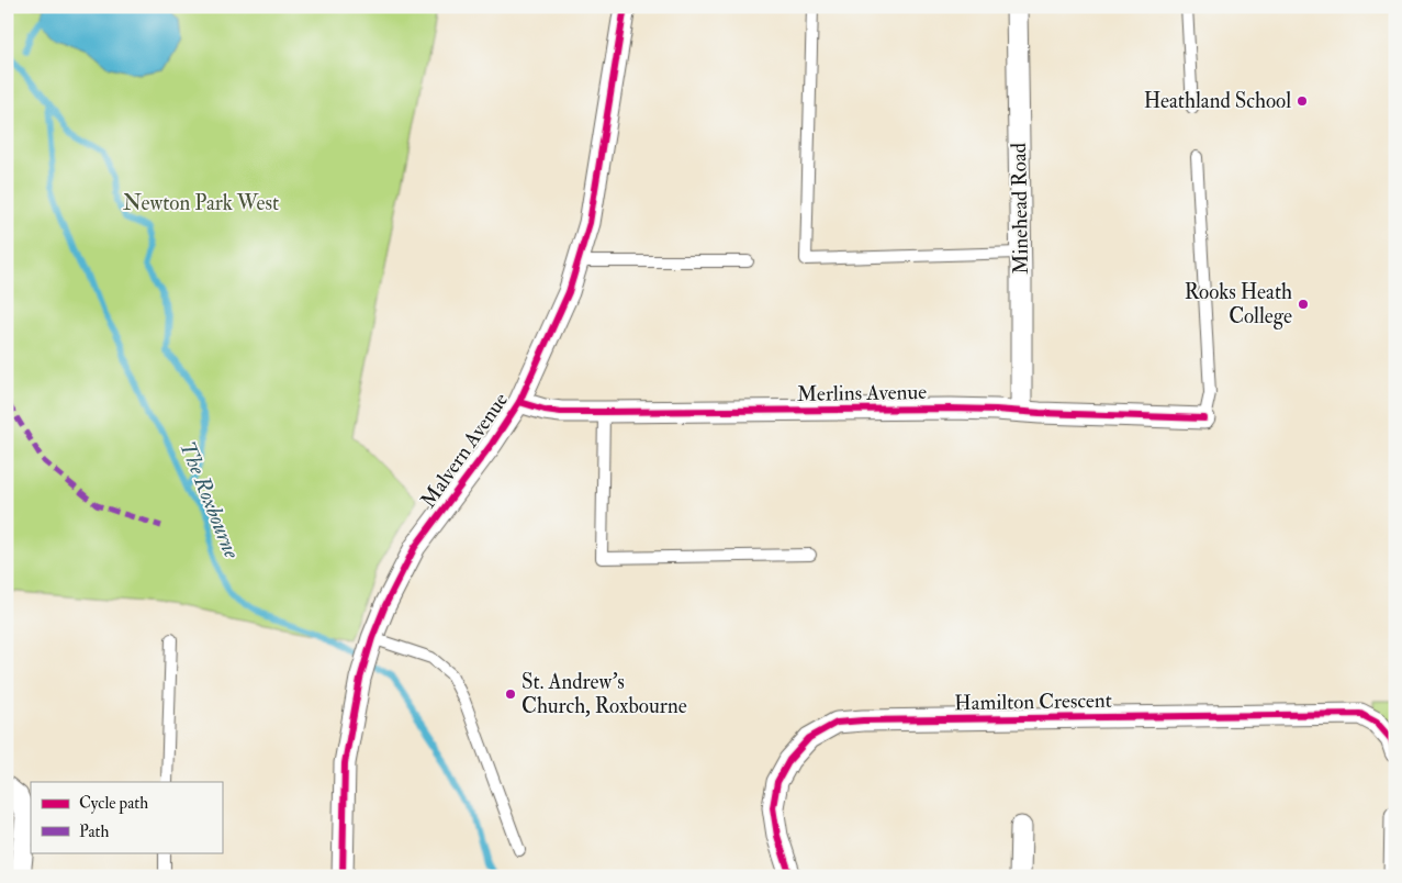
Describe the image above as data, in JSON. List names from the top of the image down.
{
  "streets": {
    "street": [
      "Minehead Road",
      "Merlins Avenue",
      "Malvern Avenue",
      "Hamilton Crescent"
    ]
  },
  "crossings": [
    ["Minehead Road", "Merlins Avenue"],
    ["Merlins Avenue", "Malvern Avenue"]
  ],
  "water": ["The Roxbourne"],
  "parks": ["Newton Park West"],
  "places": ["Heathland School", "Rooks Heath College", "St. Andrew’s Church, Roxbourne"],
  "legend": ["Cycle path", "Path"]
}
